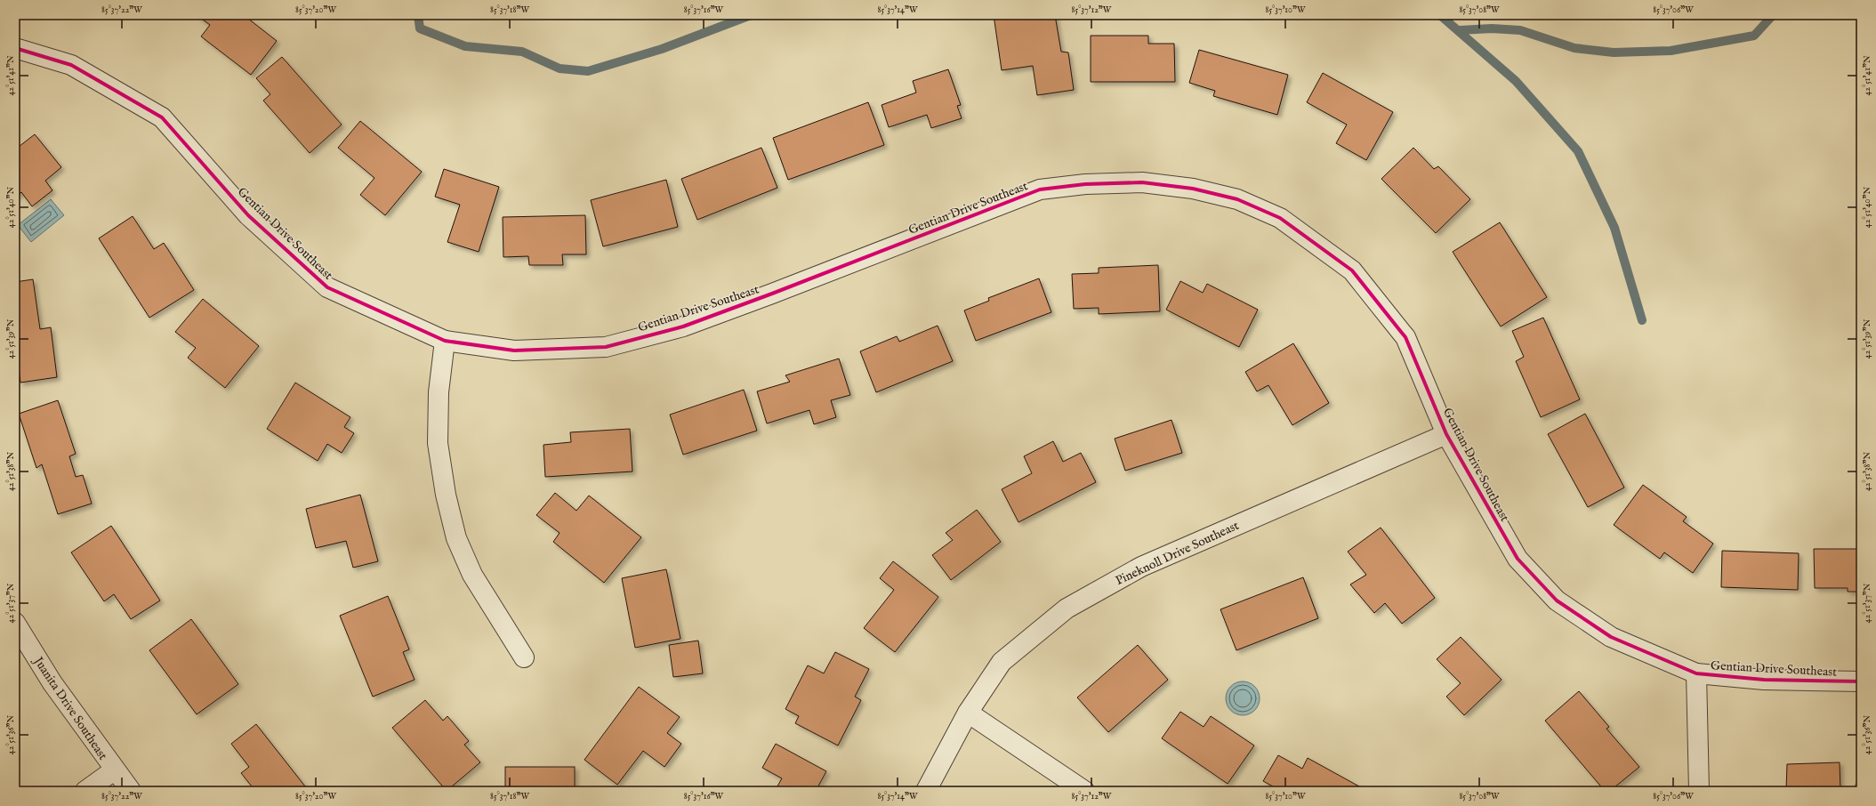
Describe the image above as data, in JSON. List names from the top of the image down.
{
  "streets": {
    "street": ["Gentian Drive Southeast", "Pineknoll Drive Southeast", "Juanita Drive Southeast"]
  },
  "crossings": [
    ["Gentian Drive Southeast", "Pineknoll Drive Southeast"]
  ],
  "coordinates": [
    "85°37'22\"W",
    "85°37'20\"W",
    "85°37'18\"W",
    "85°37'16\"W",
    "85°37'14\"W",
    "85°37'12\"W",
    "85°37'10\"W",
    "85°37'08\"W",
    "85°37'06\"W",
    "42°51'41\"N",
    "42°51'40\"N",
    "42°51'39\"N",
    "42°51'38\"N",
    "42°51'37\"N",
    "42°51'36\"N"
  ]
}
